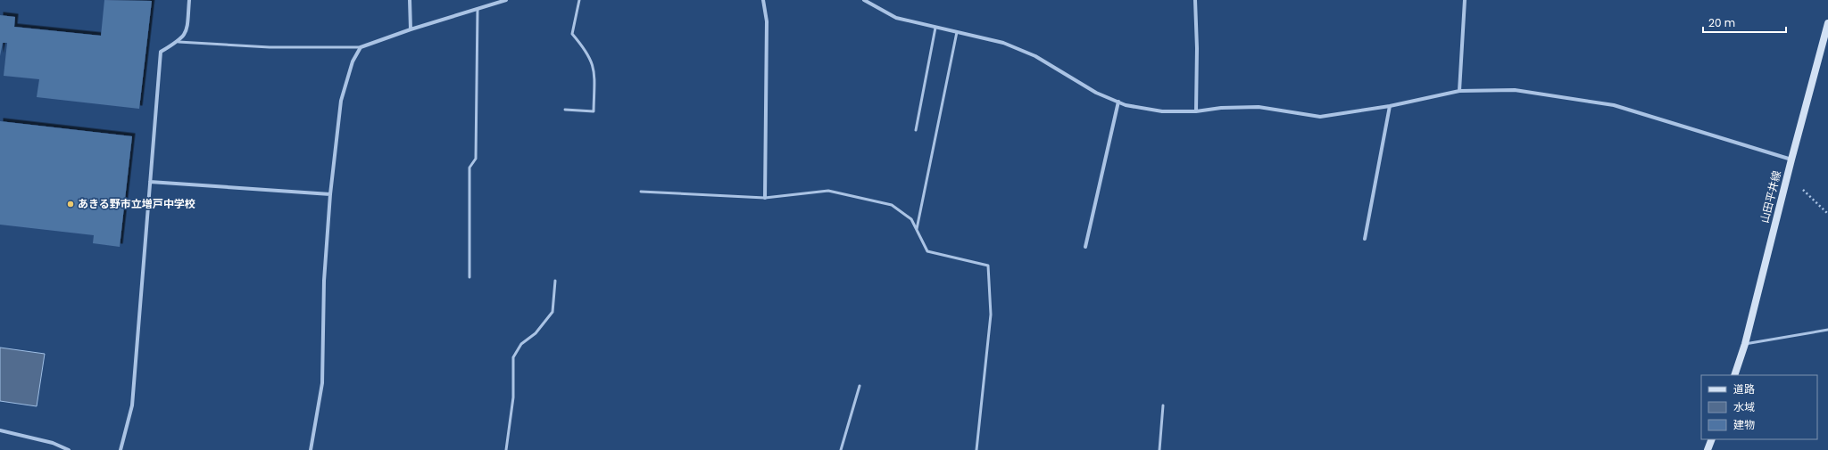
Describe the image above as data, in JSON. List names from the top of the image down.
{
  "streets": {
    "main road": ["山田平井線"]
  },
  "places": ["あきる野市立増戸中学校"],
  "legend": ["道路", "水域", "建物"],
  "scale_bar": "20 m"
}
